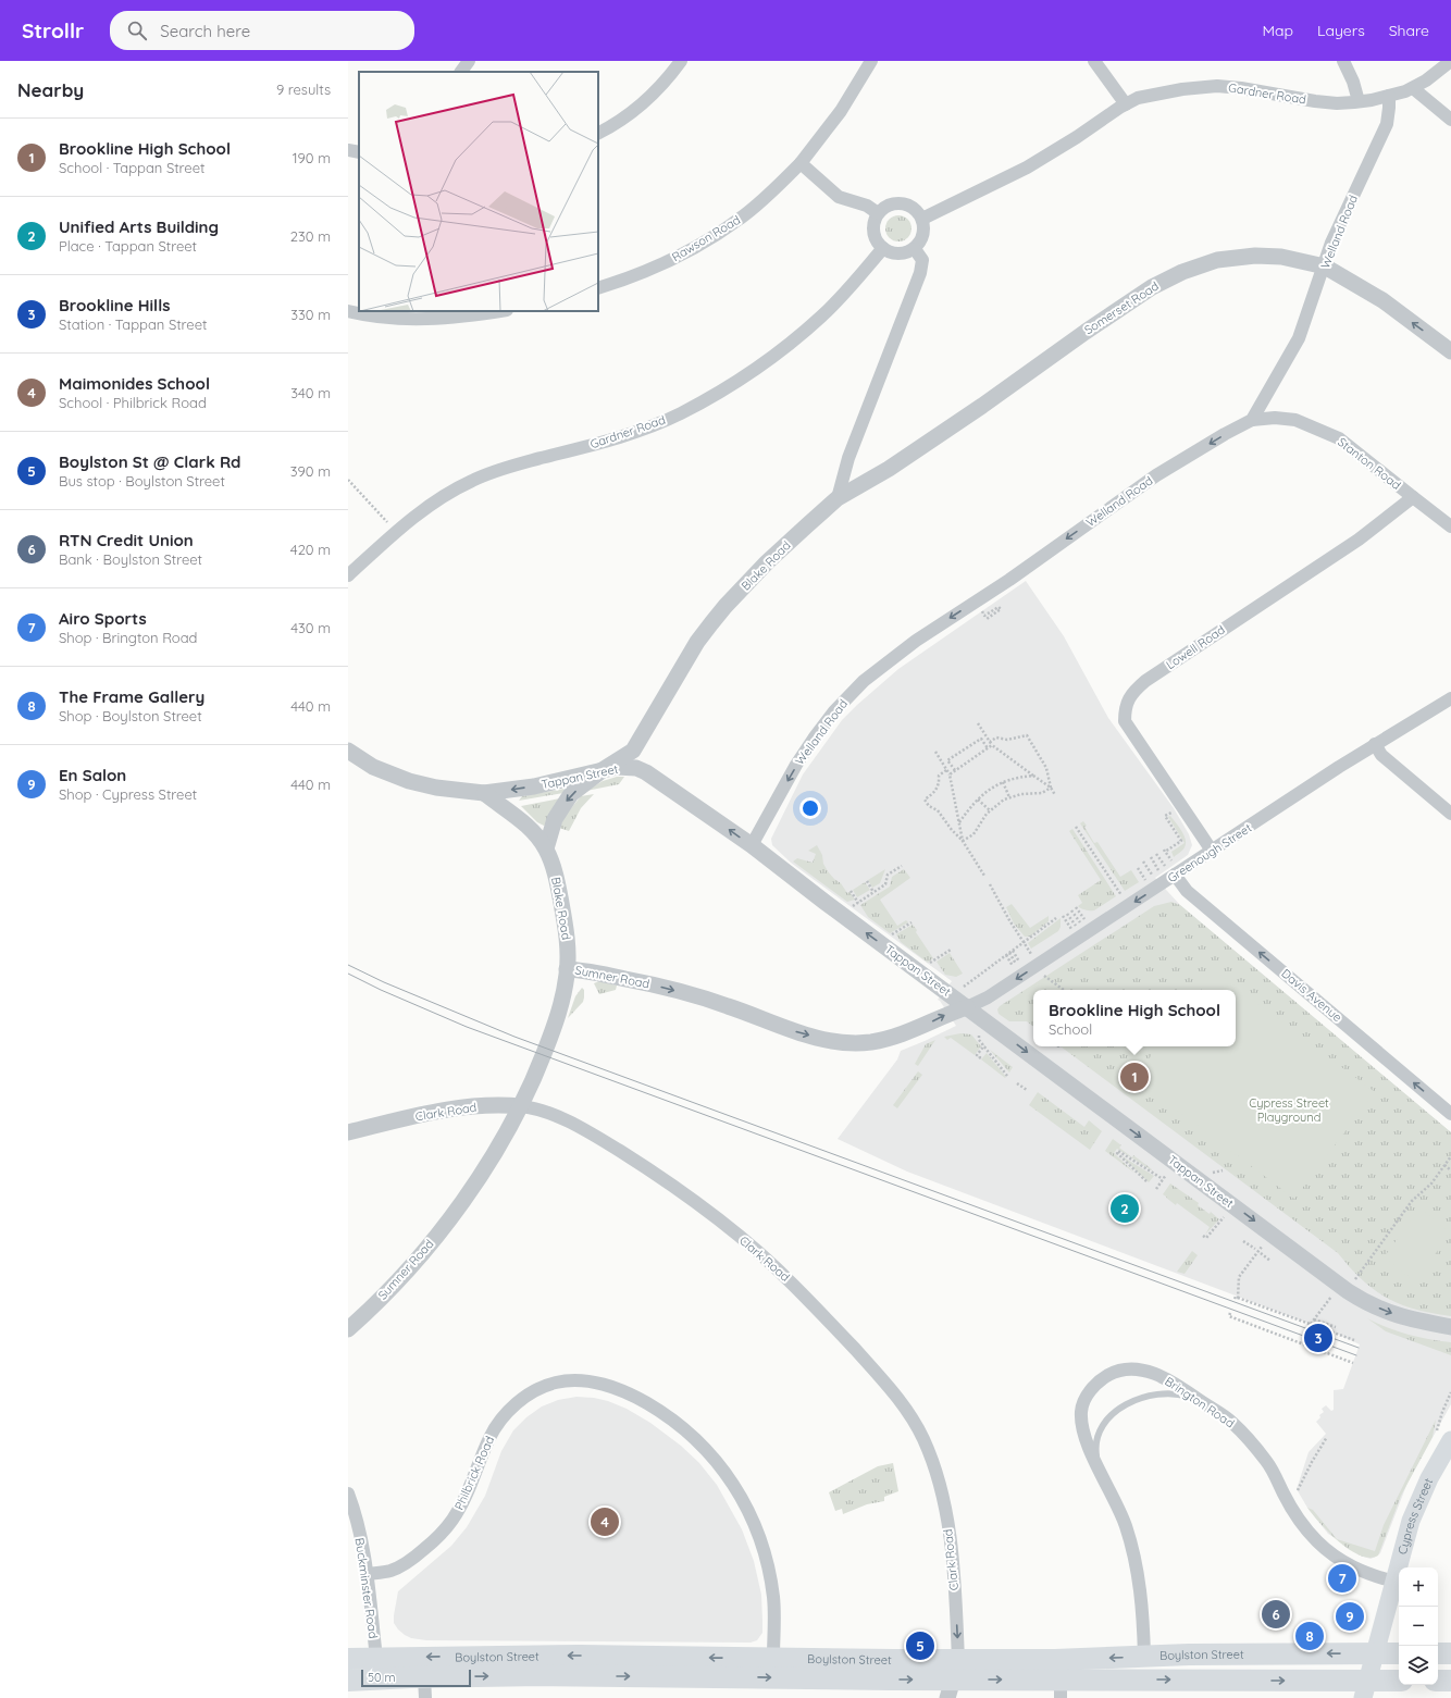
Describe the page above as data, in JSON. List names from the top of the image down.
{
  "streets": {
    "highway": ["Boylston Street"],
    "main road": ["Cypress Street"],
    "street": [
      "Gardner Road",
      "Welland Road",
      "Rawson Road",
      "Somerset Road",
      "Stanton Road",
      "Blake Road",
      "Lowell Road",
      "Tappan Street",
      "Greenough Street",
      "Sumner Road",
      "Davis Avenue",
      "Clark Road",
      "Brington Road",
      "Philbrick Road",
      "Buckminster Road"
    ]
  },
  "crossings": [
    ["Gardner Road", "Welland Road"],
    ["Welland Road", "Somerset Road"],
    ["Welland Road", "Stanton Road"],
    ["Welland Road", "Tappan Street"],
    ["Somerset Road", "Blake Road"],
    ["Stanton Road", "Lowell Road"],
    ["Blake Road", "Tappan Street"],
    ["Blake Road", "Sumner Road"],
    ["Lowell Road", "Greenough Street"],
    ["Tappan Street", "Greenough Street"],
    ["Tappan Street", "Sumner Road"],
    ["Greenough Street", "Sumner Road"],
    ["Greenough Street", "Davis Avenue"],
    ["Sumner Road", "Clark Road"],
    ["Clark Road", "Boylston Street"],
    ["Brington Road", "Cypress Street"],
    ["Brington Road", "Boylston Street"],
    ["Philbrick Road", "Buckminster Road"],
    ["Philbrick Road", "Boylston Street"],
    ["Cypress Street", "Boylston Street"],
    ["Buckminster Road", "Boylston Street"]
  ],
  "one_way": [
    "Welland Road",
    "Greenough Street",
    "Sumner Road",
    "Davis Avenue",
    "Clark Road"
  ],
  "parks": ["Cypress Street Playground"],
  "scale_bar": "50 m",
  "page": {
    "header": "Strollr",
    "search": "Search here",
    "nav": ["Map", "Layers", "Share"],
    "heading": ["Nearby", "9 results"],
    "list": [
      {
        "mark": "1",
        "name": "Brookline High School",
        "note": "School · Tappan Street",
        "value": "190 m"
      },
      {
        "mark": "2",
        "name": "Unified Arts Building",
        "note": "Place · Tappan Street",
        "value": "230 m"
      },
      {
        "mark": "3",
        "name": "Brookline Hills",
        "note": "Station · Tappan Street",
        "value": "330 m"
      },
      {
        "mark": "4",
        "name": "Maimonides School",
        "note": "School · Philbrick Road",
        "value": "340 m"
      },
      {
        "mark": "5",
        "name": "Boylston St @ Clark Rd",
        "note": "Bus stop · Boylston Street",
        "value": "390 m"
      },
      {
        "mark": "6",
        "name": "RTN Credit Union",
        "note": "Bank · Boylston Street",
        "value": "420 m"
      },
      {
        "mark": "7",
        "name": "Airo Sports",
        "note": "Shop · Brington Road",
        "value": "430 m"
      },
      {
        "mark": "8",
        "name": "The Frame Gallery",
        "note": "Shop · Boylston Street",
        "value": "440 m"
      },
      {
        "mark": "9",
        "name": "En Salon",
        "note": "Shop · Cypress Street",
        "value": "440 m"
      }
    ],
    "popup": ["Brookline High School", "School"],
    "pins": [
      "1",
      "2",
      "3",
      "4",
      "7",
      "6",
      "9",
      "8",
      "5"
    ],
    "map_buttons": ["+", "−"],
    "scale": "50 m"
  }
}
